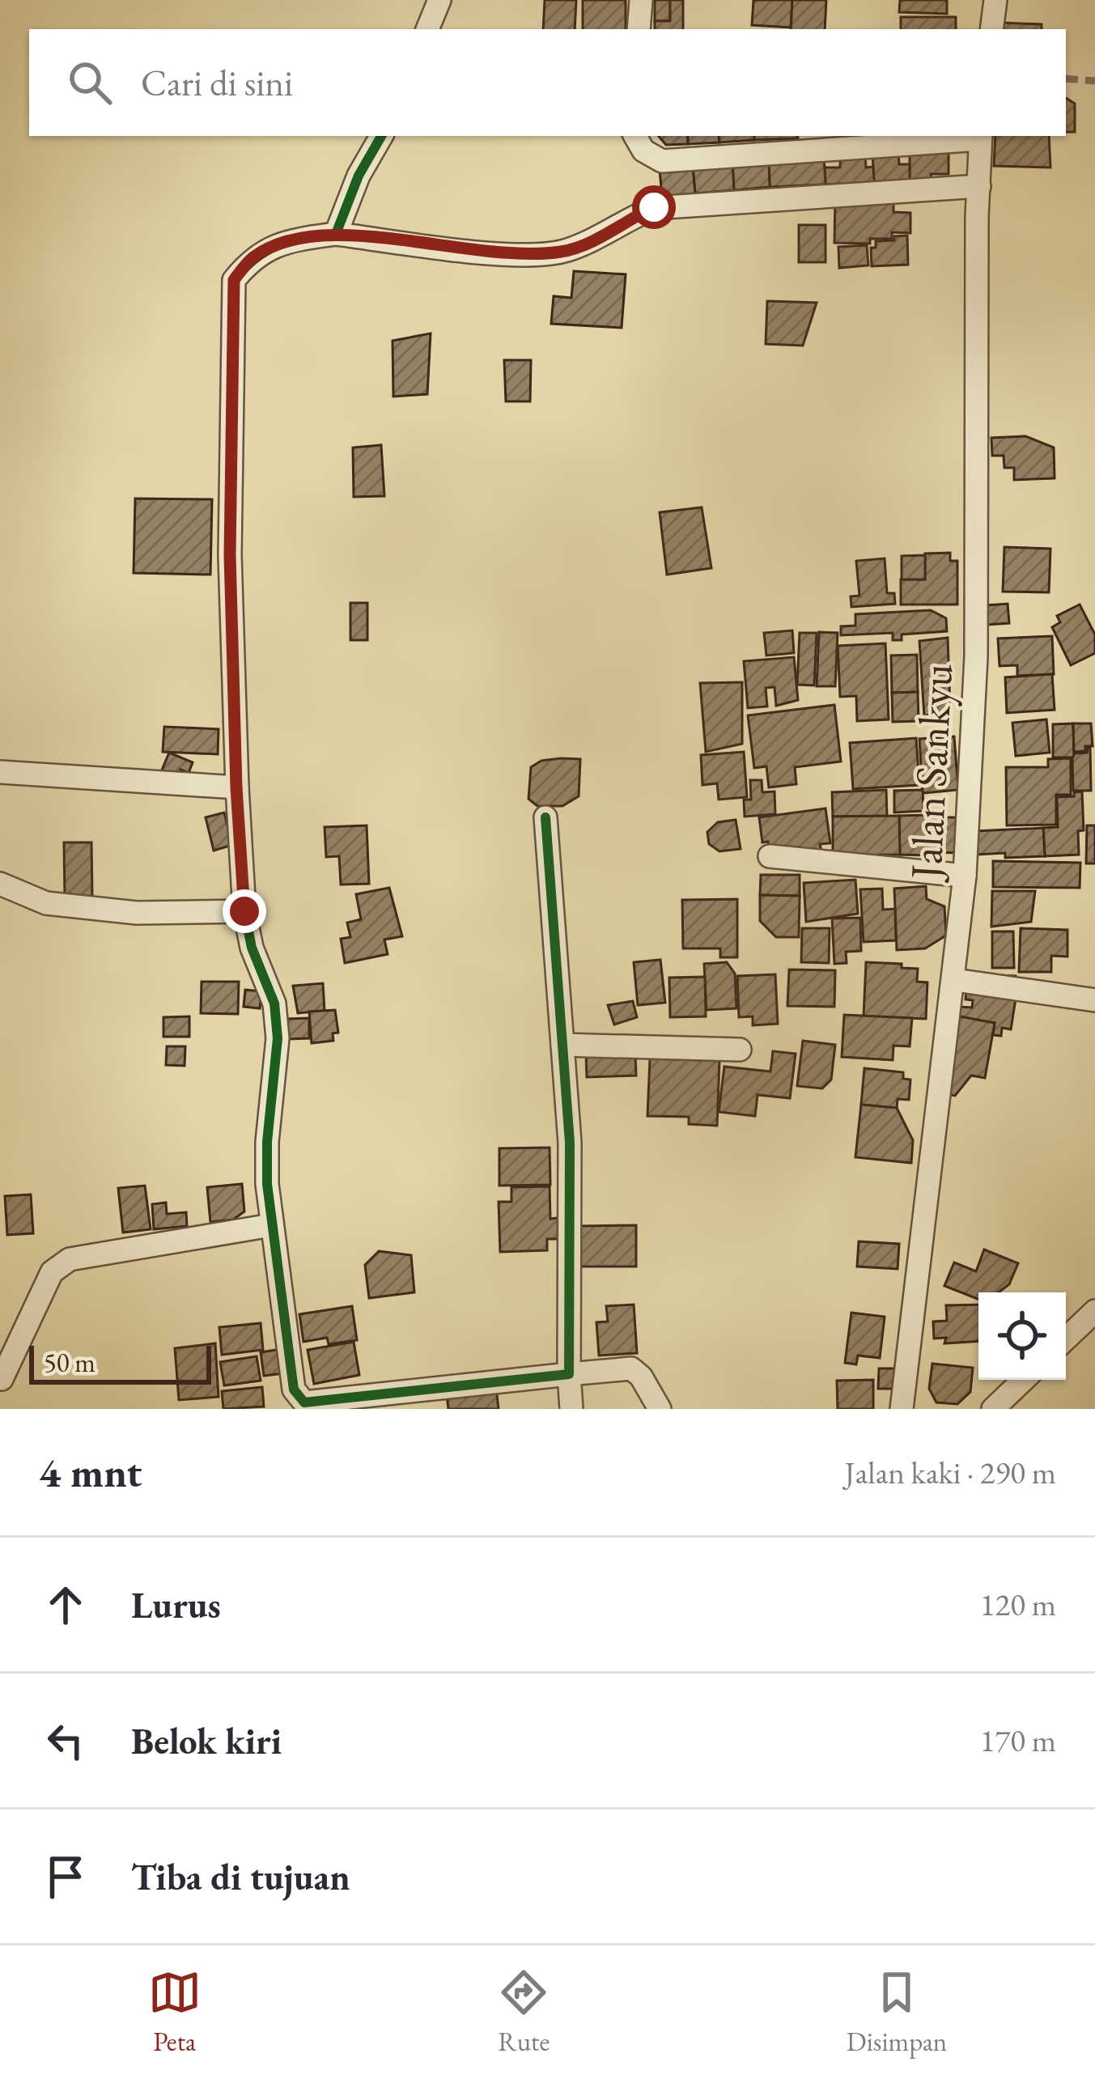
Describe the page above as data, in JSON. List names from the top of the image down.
{
  "streets": {
    "street": ["Jalan Sankyu"]
  },
  "scale_bar": "50 m",
  "page": {
    "search": "Cari di sini",
    "scale": "50 m",
    "heading": ["4 mnt", "Jalan kaki · 290 m"],
    "list": [
      ["Lurus", "120 m"],
      ["Belok kiri", "170 m"],
      "Tiba di tujuan"
    ],
    "nav": ["Peta", "Rute", "Disimpan"]
  }
}
